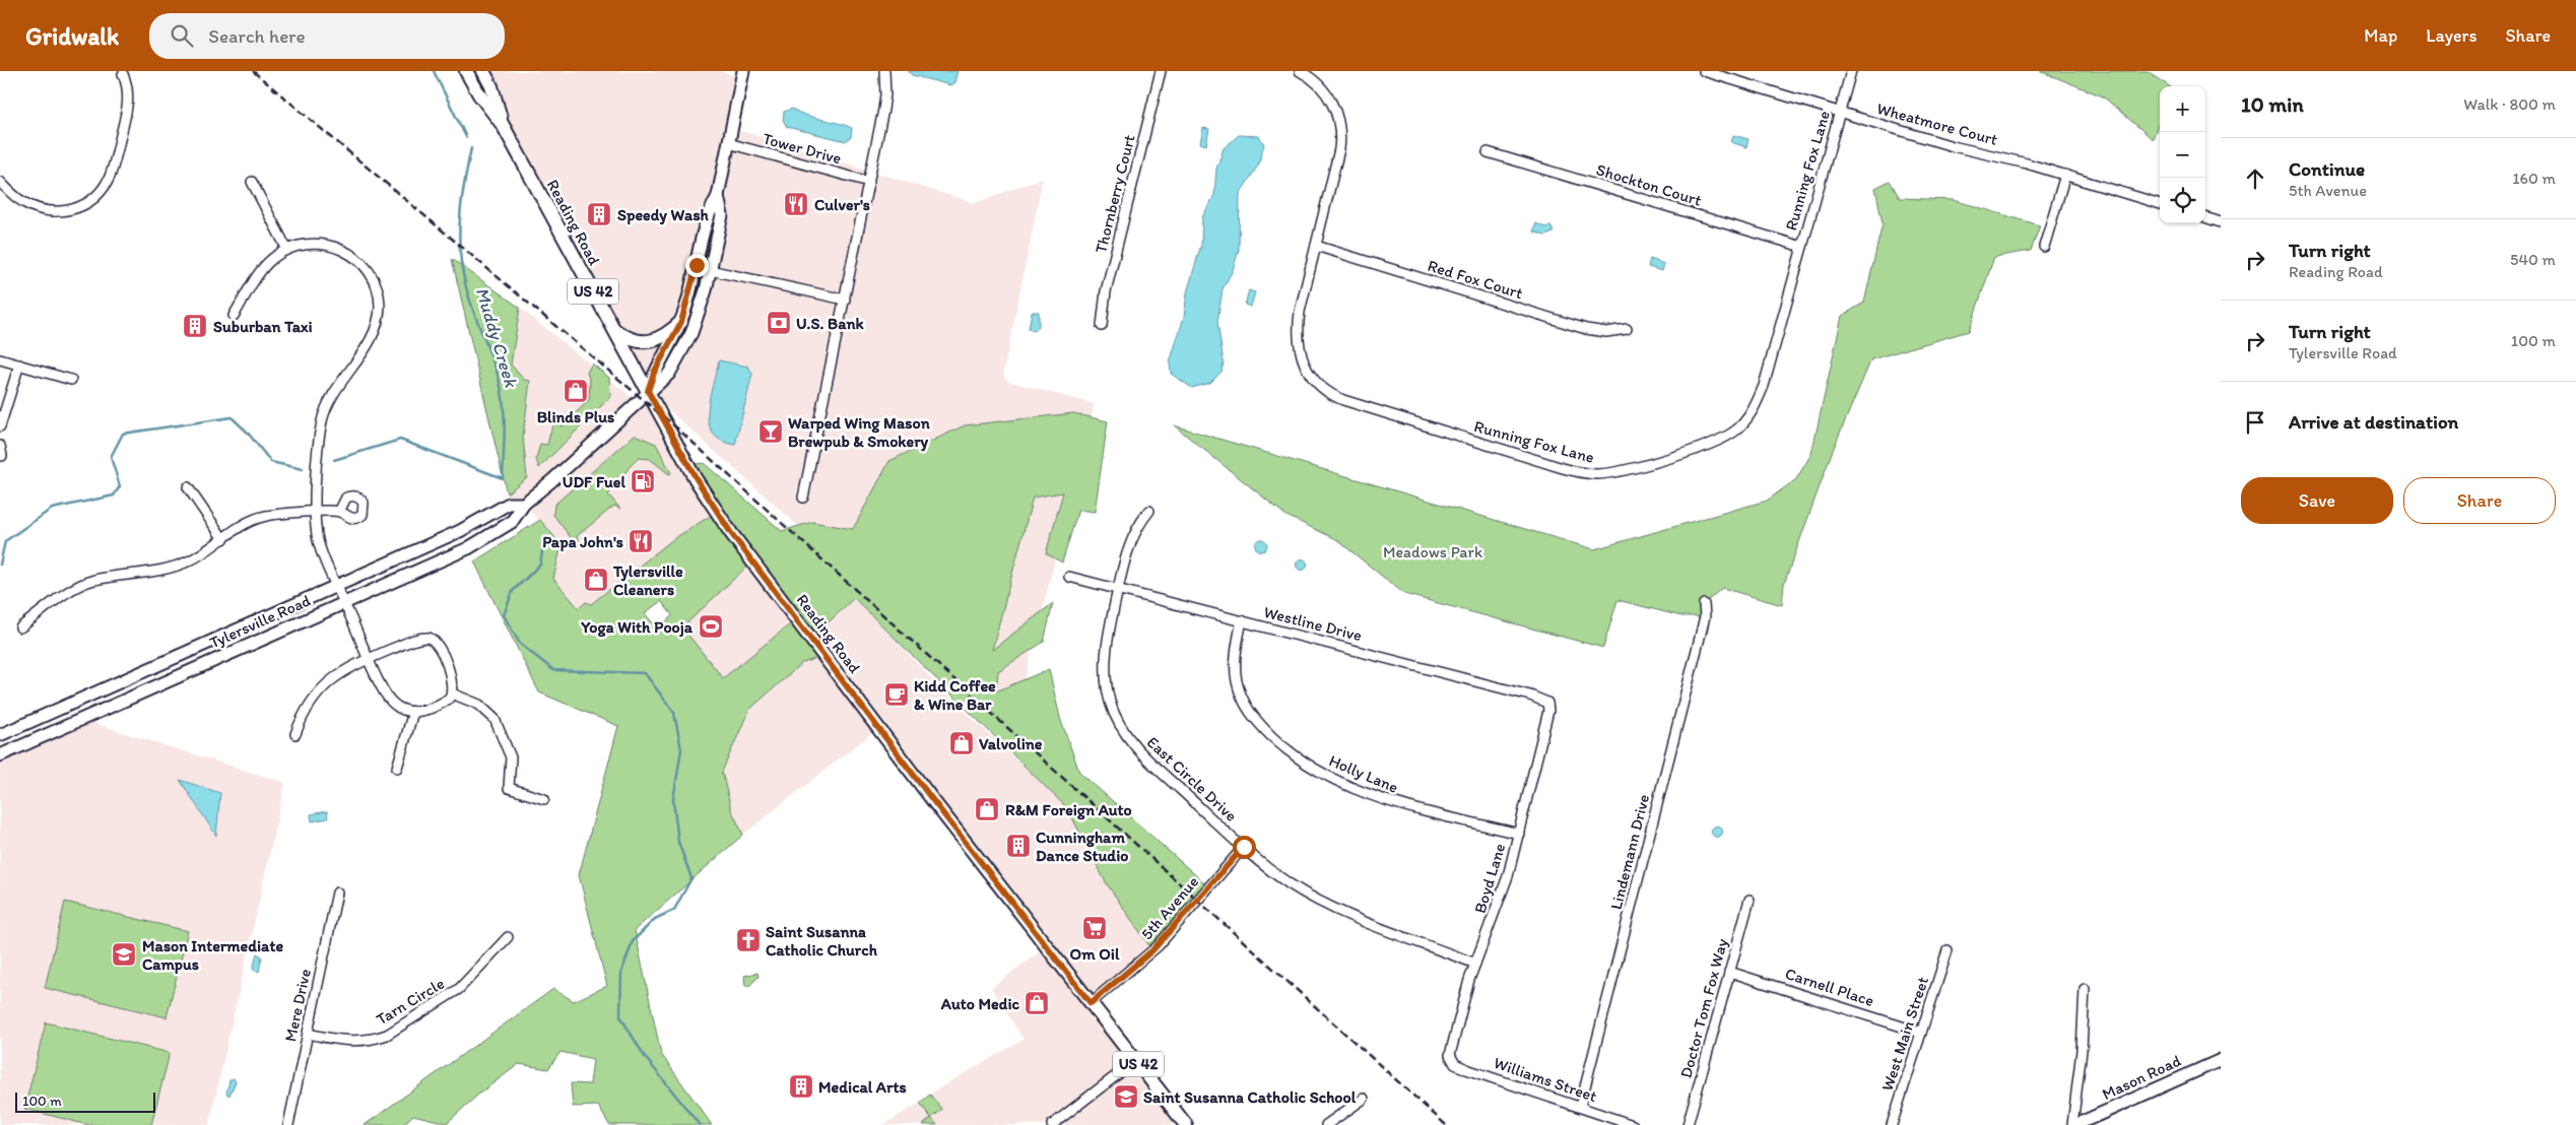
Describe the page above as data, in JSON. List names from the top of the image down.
{
  "streets": {
    "main road": [
      "Reading Road",
      "US 42",
      "Tylersville Road",
      "Mason Road"
    ],
    "street": [
      "Wheatmore Court",
      "Tower Drive",
      "Running Fox Lane",
      "Shockton Court",
      "Thornberry Court",
      "Red Fox Court",
      "Westline Drive",
      "Holly Lane",
      "East Circle Drive",
      "Lindemann Drive",
      "Boyd Lane",
      "5th Avenue",
      "Carnell Place",
      "Tarn Circle",
      "Mere Drive",
      "Doctor Tom Fox Way",
      "West Main Street",
      "Williams Street"
    ]
  },
  "crossings": [
    ["Wheatmore Court", "Running Fox Lane"],
    ["Tower Drive", "Tylersville Road"],
    ["Running Fox Lane", "Shockton Court"],
    ["Running Fox Lane", "Red Fox Court"],
    ["Reading Road", "Tylersville Road"],
    ["Reading Road", "5th Avenue"],
    ["Westline Drive", "Holly Lane"],
    ["Westline Drive", "East Circle Drive"],
    ["Westline Drive", "Boyd Lane"],
    ["Holly Lane", "Boyd Lane"],
    ["East Circle Drive", "Boyd Lane"],
    ["East Circle Drive", "5th Avenue"],
    ["Lindemann Drive", "Williams Street"],
    ["Boyd Lane", "Williams Street"],
    ["Carnell Place", "Doctor Tom Fox Way"],
    ["Carnell Place", "West Main Street"],
    ["Tarn Circle", "Mere Drive"]
  ],
  "water": ["Muddy Creek"],
  "parks": ["Meadows Park"],
  "places": {
    "restaurant": ["Culver's", "Papa John's"],
    "building": [
      "Speedy Wash",
      "Suburban Taxi",
      "Cunningham Dance Studio",
      "Medical Arts"
    ],
    "bank": ["U.S. Bank"],
    "shop": [
      "Blinds Plus",
      "Tylersville Cleaners",
      "Valvoline",
      "R&M Foreign Auto",
      "Auto Medic"
    ],
    "bar": ["Warped Wing Mason Brewpub & Smokery"],
    "fuel station": ["UDF Fuel"],
    "sports": ["Yoga With Pooja"],
    "cafe": ["Kidd Coffee & Wine Bar"],
    "supermarket": ["Om Oil"],
    "church": ["Saint Susanna Catholic Church"],
    "school or university": ["Mason Intermediate Campus", "Saint Susanna Catholic School"]
  },
  "scale_bar": "100 m",
  "page": {
    "header": "Gridwalk",
    "search": "Search here",
    "nav": ["Map", "Layers", "Share"],
    "heading": ["10 min", "Walk · 800 m"],
    "map_buttons": ["+", "−"],
    "list": [
      ["Continue", "5th Avenue", "160 m"],
      ["Turn right", "Reading Road", "540 m"],
      ["Turn right", "Tylersville Road", "100 m"],
      "Arrive at destination"
    ],
    "buttons": ["Save", "Share"],
    "scale": "100 m"
  }
}
